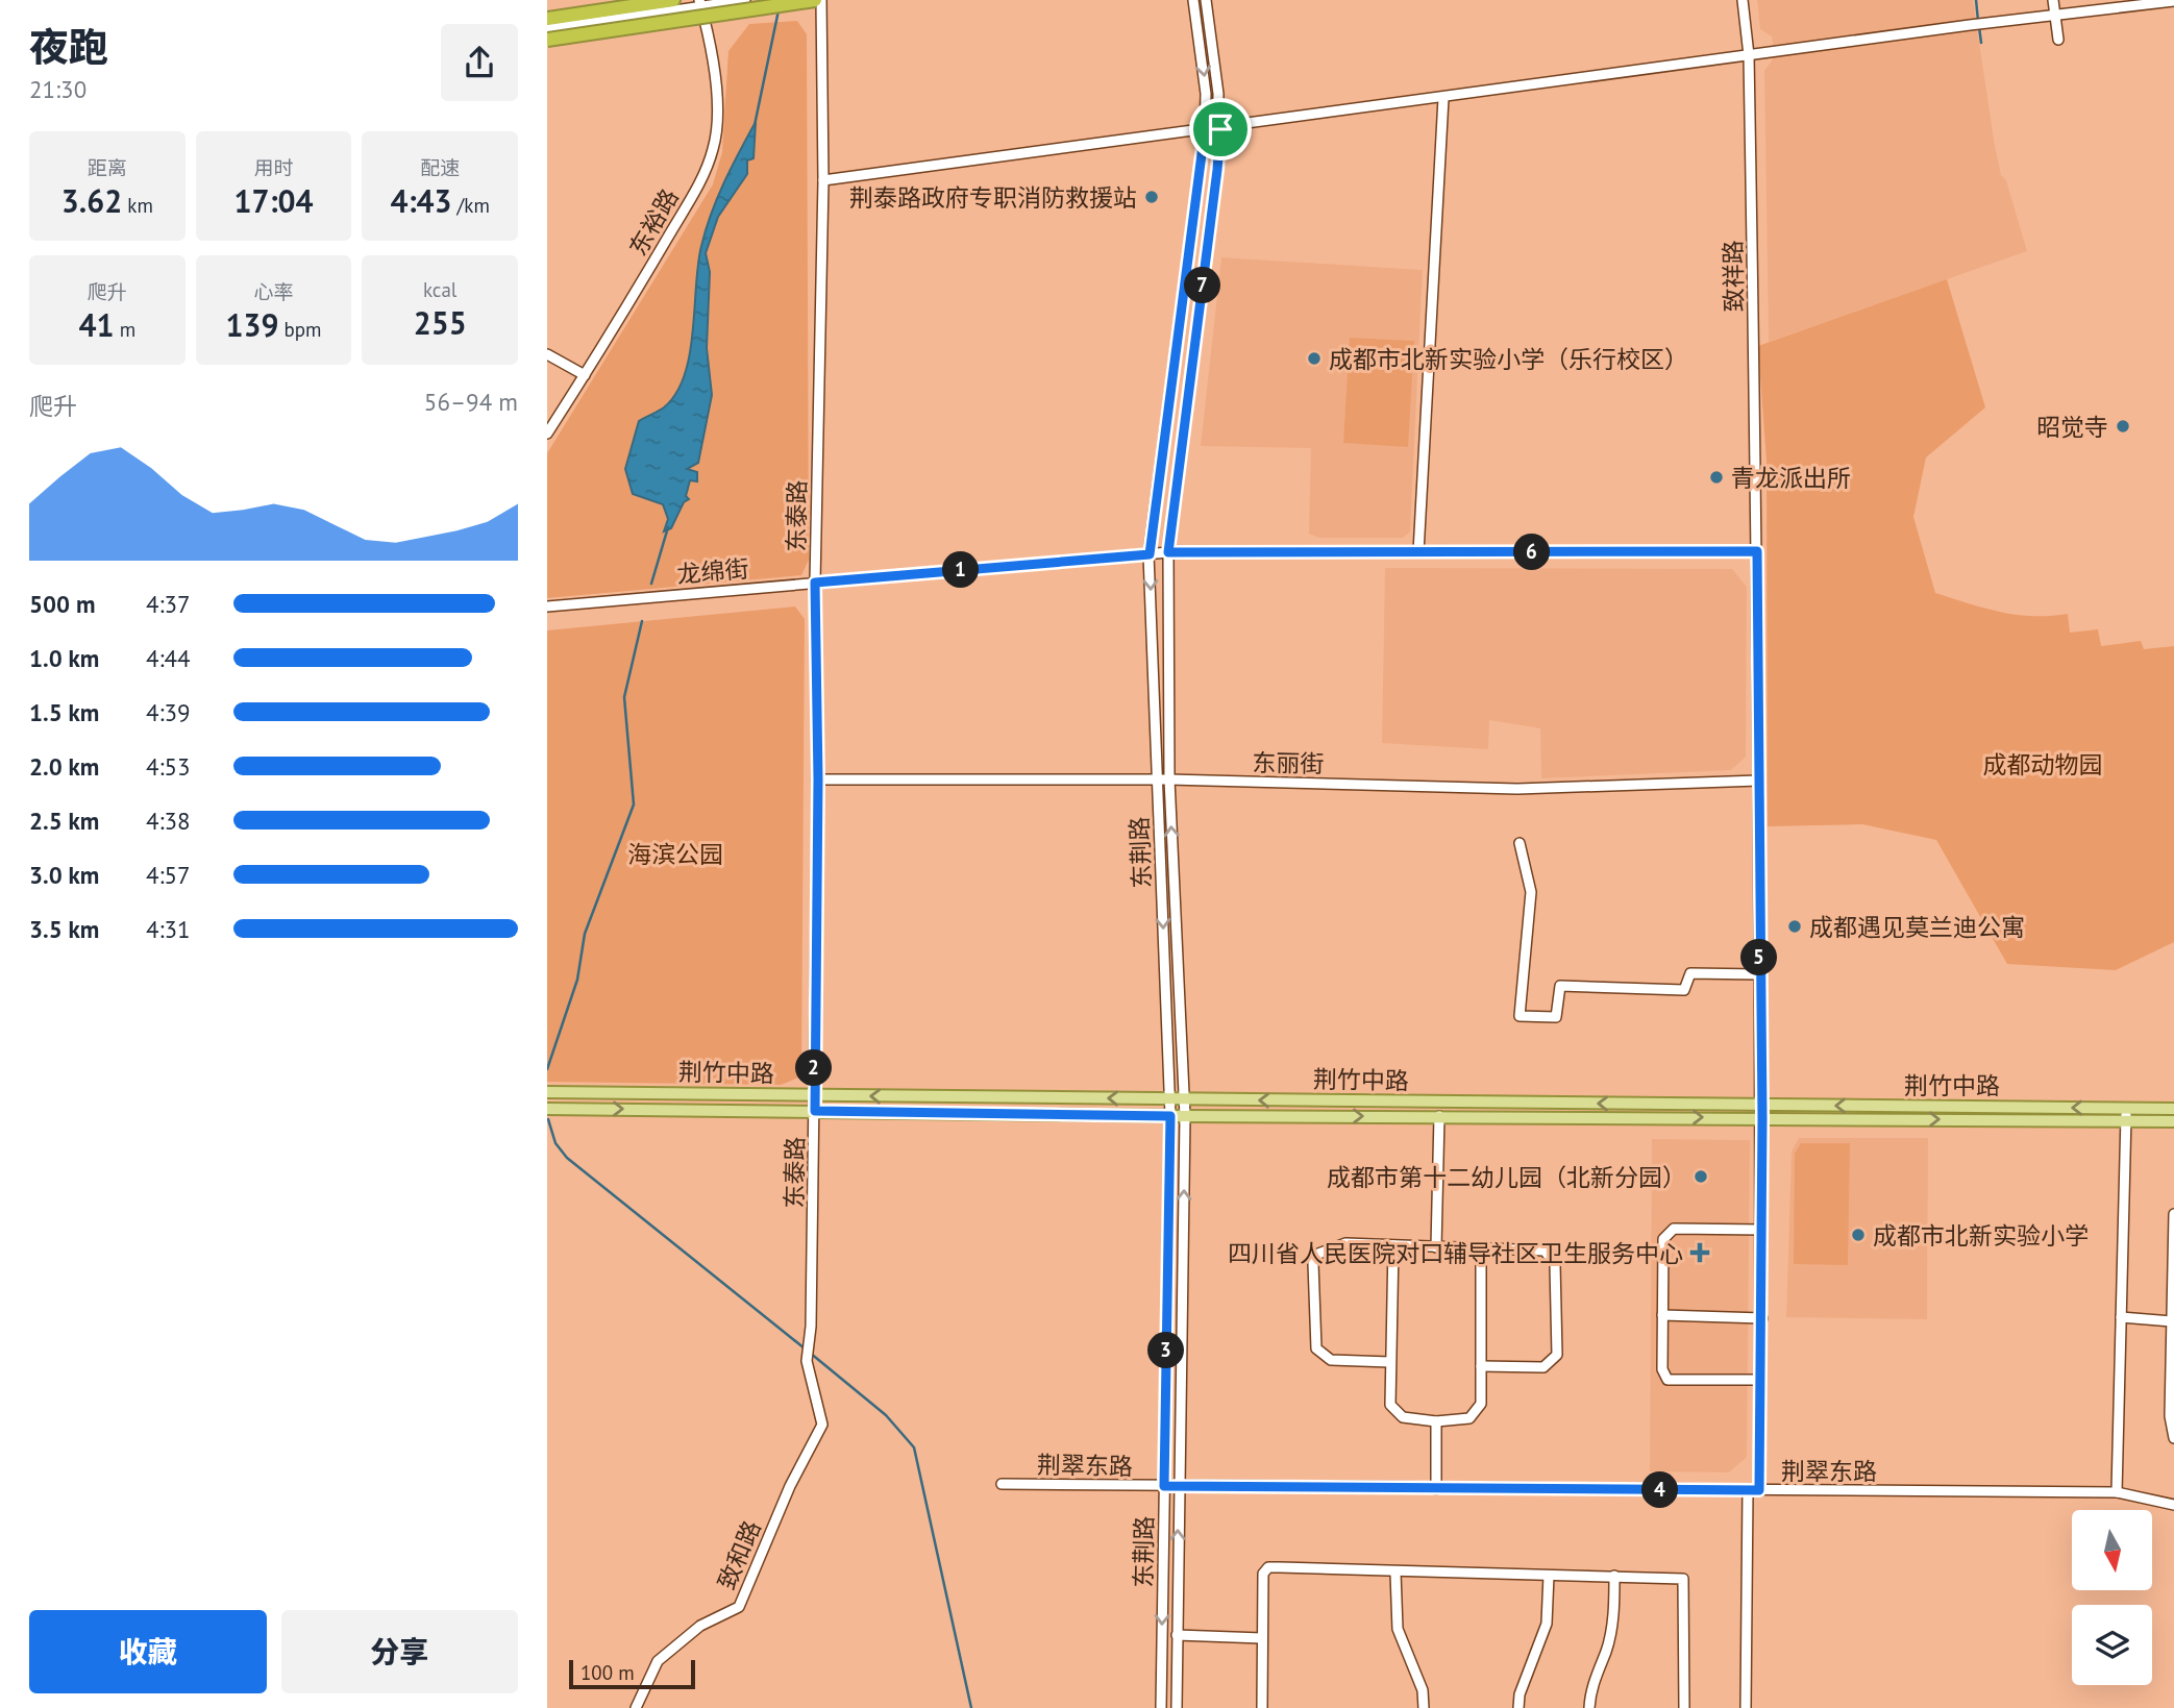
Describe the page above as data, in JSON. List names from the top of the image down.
{
  "streets": {
    "main road": ["荆竹中路"],
    "street": [
      "东裕路",
      "致祥路",
      "东泰路",
      "龙绵街",
      "东丽街",
      "东荆路",
      "荆翠东路",
      "致和路"
    ]
  },
  "crossings": [
    ["致祥路", "龙绵街"],
    ["致祥路", "东丽街"],
    ["致祥路", "荆竹中路"],
    ["致祥路", "荆翠东路"],
    ["东泰路", "龙绵街"],
    ["东泰路", "东丽街"],
    ["东泰路", "荆竹中路"],
    ["东泰路", "致和路"],
    ["龙绵街", "东荆路"],
    ["东丽街", "东荆路"],
    ["东荆路", "荆竹中路"],
    ["东荆路", "荆翠东路"]
  ],
  "parks": ["成都动物园", "海滨公园"],
  "places": {
    "other": [
      "荆泰路政府专职消防救援站",
      "成都市北新实验小学（乐行校区）",
      "昭觉寺",
      "青龙派出所",
      "成都遇见莫兰迪公寓",
      "成都市第十二幼儿园（北新分园）",
      "成都市北新实验小学"
    ],
    "health": ["四川省人民医院对口辅导社区卫生服务中心"]
  },
  "scale_bar": "100 m",
  "north": "bottom",
  "page": {
    "heading": ["夜跑", "21:30"],
    "stats": [
      ["距离", "3.62 km"],
      ["用时", "17:04"],
      ["配速", "4:43 /km"],
      ["爬升", "41 m"],
      ["心率", "139 bpm"],
      ["kcal", "255"]
    ],
    "pins": [
      "7",
      "6",
      "1",
      "5",
      "2",
      "3",
      "4"
    ],
    "chart": ["爬升", "56–94 m"],
    "list": [
      {
        "name": "500 m",
        "note": "4:37"
      },
      {
        "name": "1.0 km",
        "note": "4:44"
      },
      {
        "name": "1.5 km",
        "note": "4:39"
      },
      {
        "name": "2.0 km",
        "note": "4:53"
      },
      {
        "name": "2.5 km",
        "note": "4:38"
      },
      {
        "name": "3.0 km",
        "note": "4:57"
      },
      {
        "name": "3.5 km",
        "note": "4:31"
      }
    ],
    "buttons": ["收藏", "分享"],
    "scale": "100 m"
  }
}
